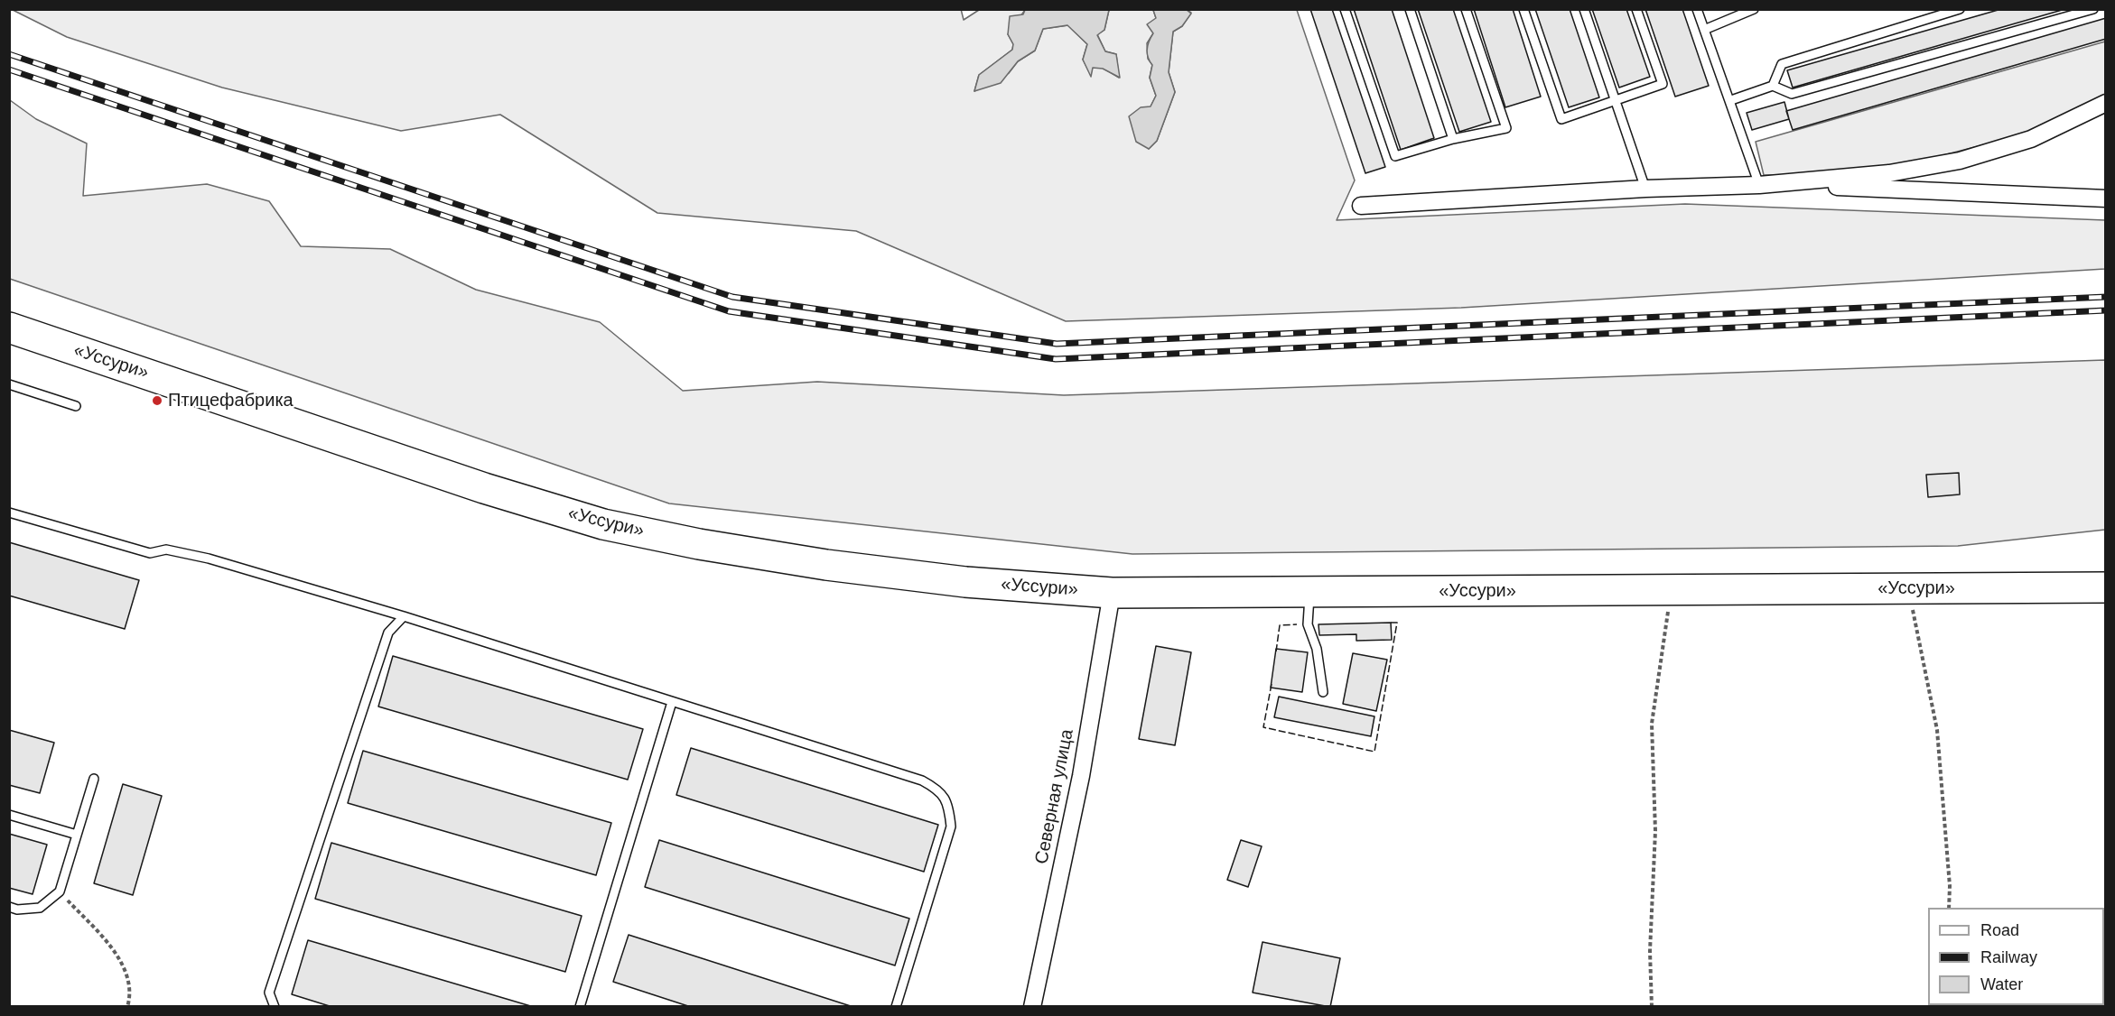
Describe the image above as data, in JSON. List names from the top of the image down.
{
  "streets": {
    "highway": ["«Уссури»"],
    "street": ["Северная улица"]
  },
  "crossings": [
    ["«Уссури»", "Северная улица"]
  ],
  "places": ["Птицефабрика"],
  "legend": ["Road", "Railway", "Water"]
}
